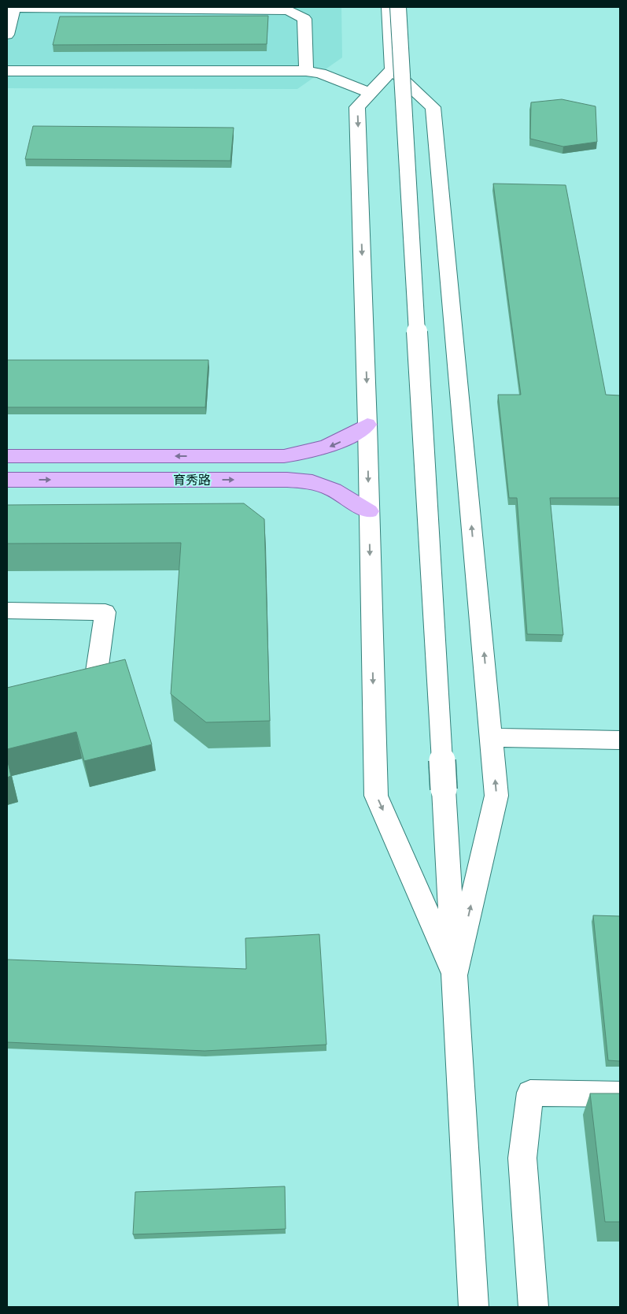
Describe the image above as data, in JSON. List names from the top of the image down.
{
  "streets": {
    "main road": ["育秀路"]
  }
}
